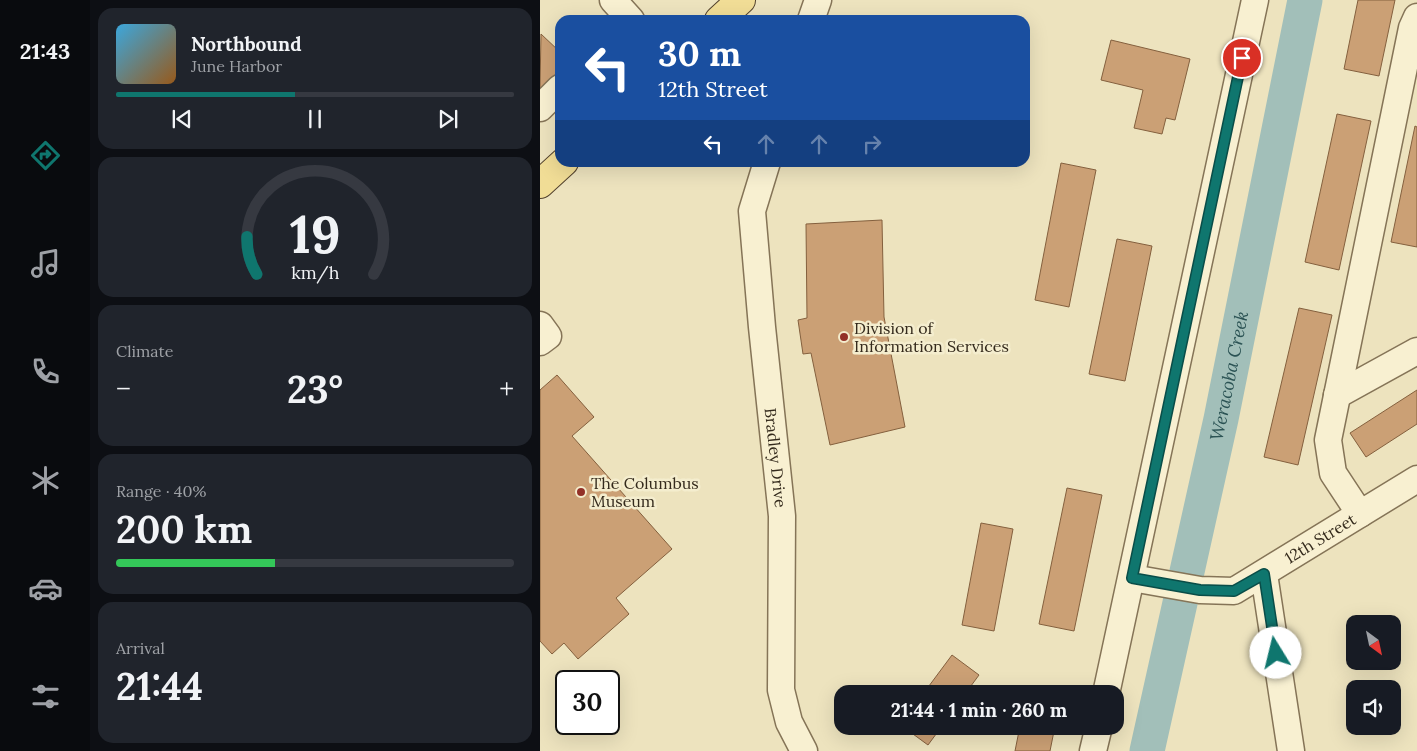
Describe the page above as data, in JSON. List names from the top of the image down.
{
  "streets": {
    "street": ["Bradley Drive", "12th Street"]
  },
  "water": ["Weracoba Creek"],
  "places": ["Division of Information Services", "The Columbus Museum"],
  "north": "bottom right",
  "page": {
    "tabs": "21:43",
    "turn": ["30 m", "12th Street"],
    "song": ["Northbound", "June Harbor"],
    "tile": [
      "Climate",
      ["Range · 40%", "200 km"],
      ["Arrival", "21:44"]
    ],
    "heat": ["−", "23°", "+"],
    "limit": "30",
    "trip": "21:44 · 1 min · 260 m",
    "gauge": ["19", "km/h"]
  }
}
